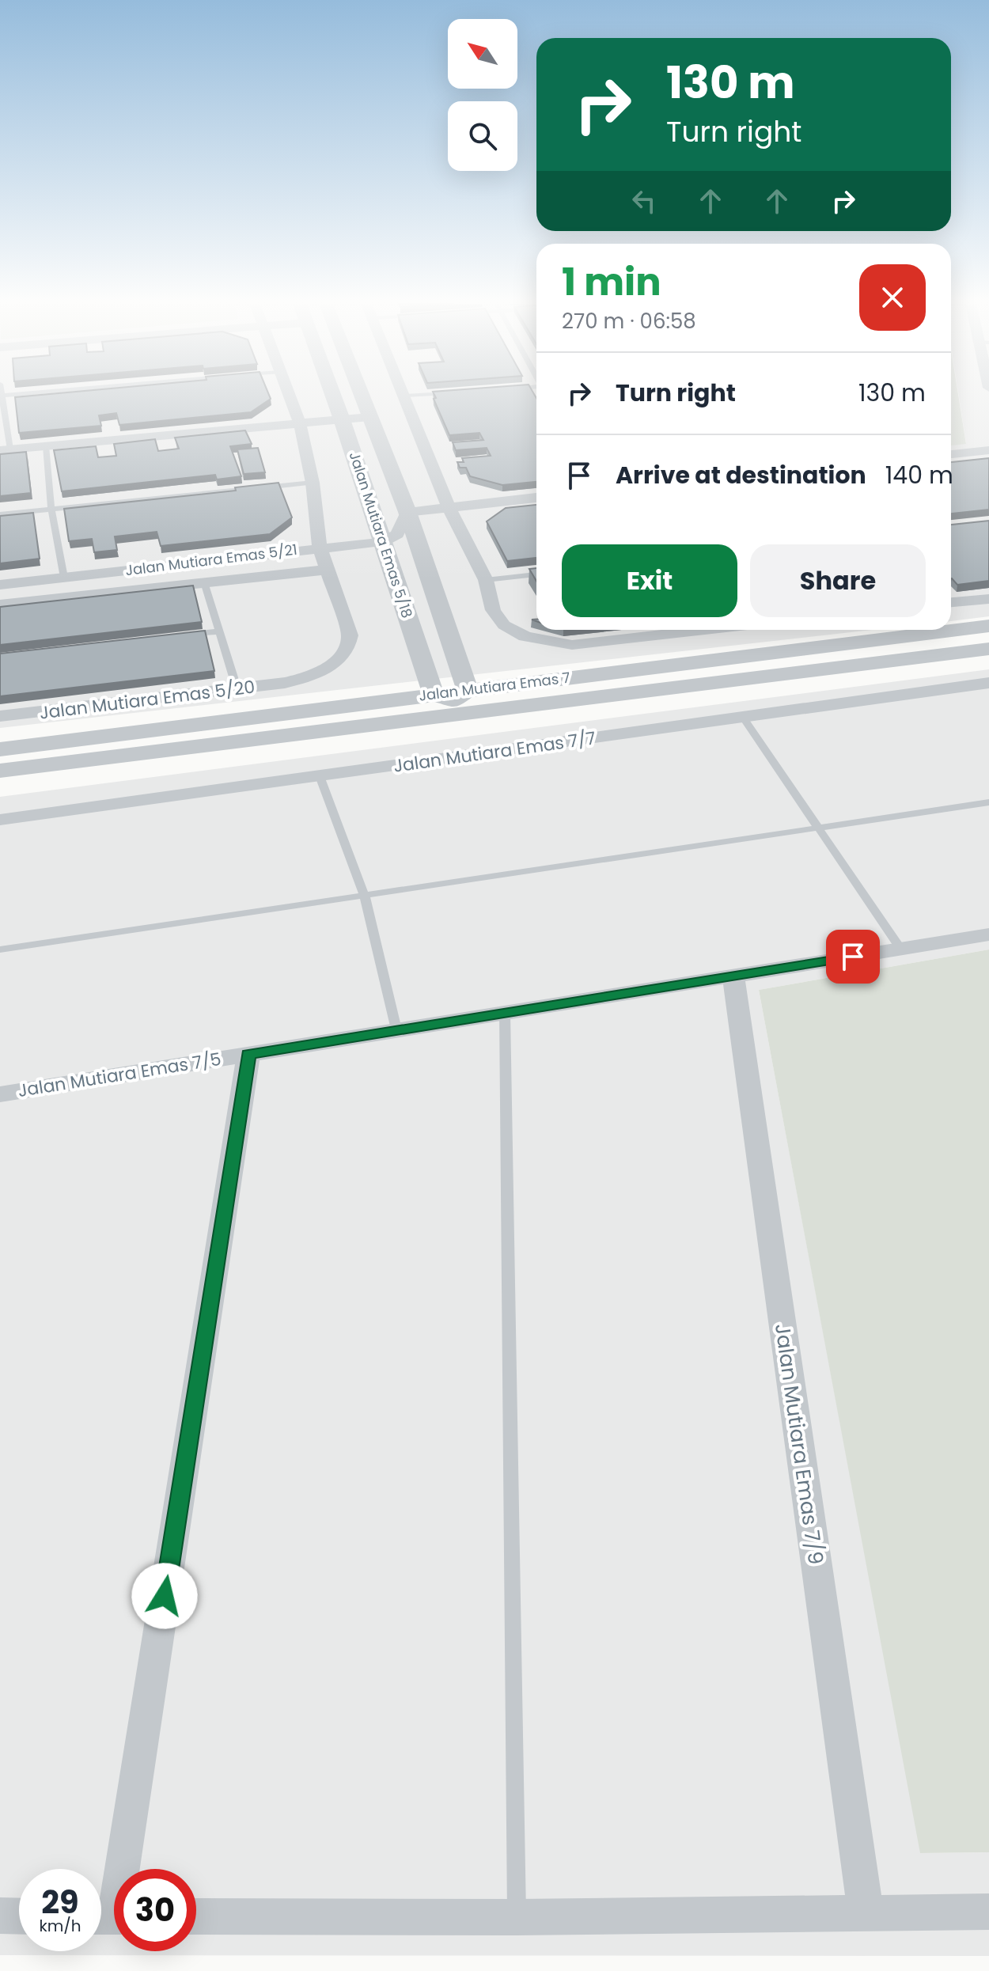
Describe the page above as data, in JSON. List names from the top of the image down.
{
  "streets": {
    "street": [
      "Jalan Mutiara Emas 5/18",
      "Jalan Mutiara Emas 5/21",
      "Jalan Mutiara Emas 7",
      "Jalan Mutiara Emas 5/20",
      "Jalan Mutiara Emas 7/7",
      "Jalan Mutiara Emas 7/5",
      "Jalan Mutiara Emas 7/9"
    ]
  },
  "crossings": [
    ["Jalan Mutiara Emas 5/18", "Jalan Mutiara Emas 5/21"],
    ["Jalan Mutiara Emas 5/18", "Jalan Mutiara Emas 7"],
    ["Jalan Mutiara Emas 7/5", "Jalan Mutiara Emas 7/9"]
  ],
  "north": "top left",
  "page": {
    "turn": ["130 m", "Turn right"],
    "heading": ["1 min", "270 m · 06:58"],
    "list": [
      {
        "name": "Turn right",
        "value": "130 m"
      },
      {
        "name": "Arrive at destination",
        "value": "140 m"
      }
    ],
    "buttons": ["Exit", "Share"],
    "speed": "29 km/h",
    "limit": "30"
  }
}
